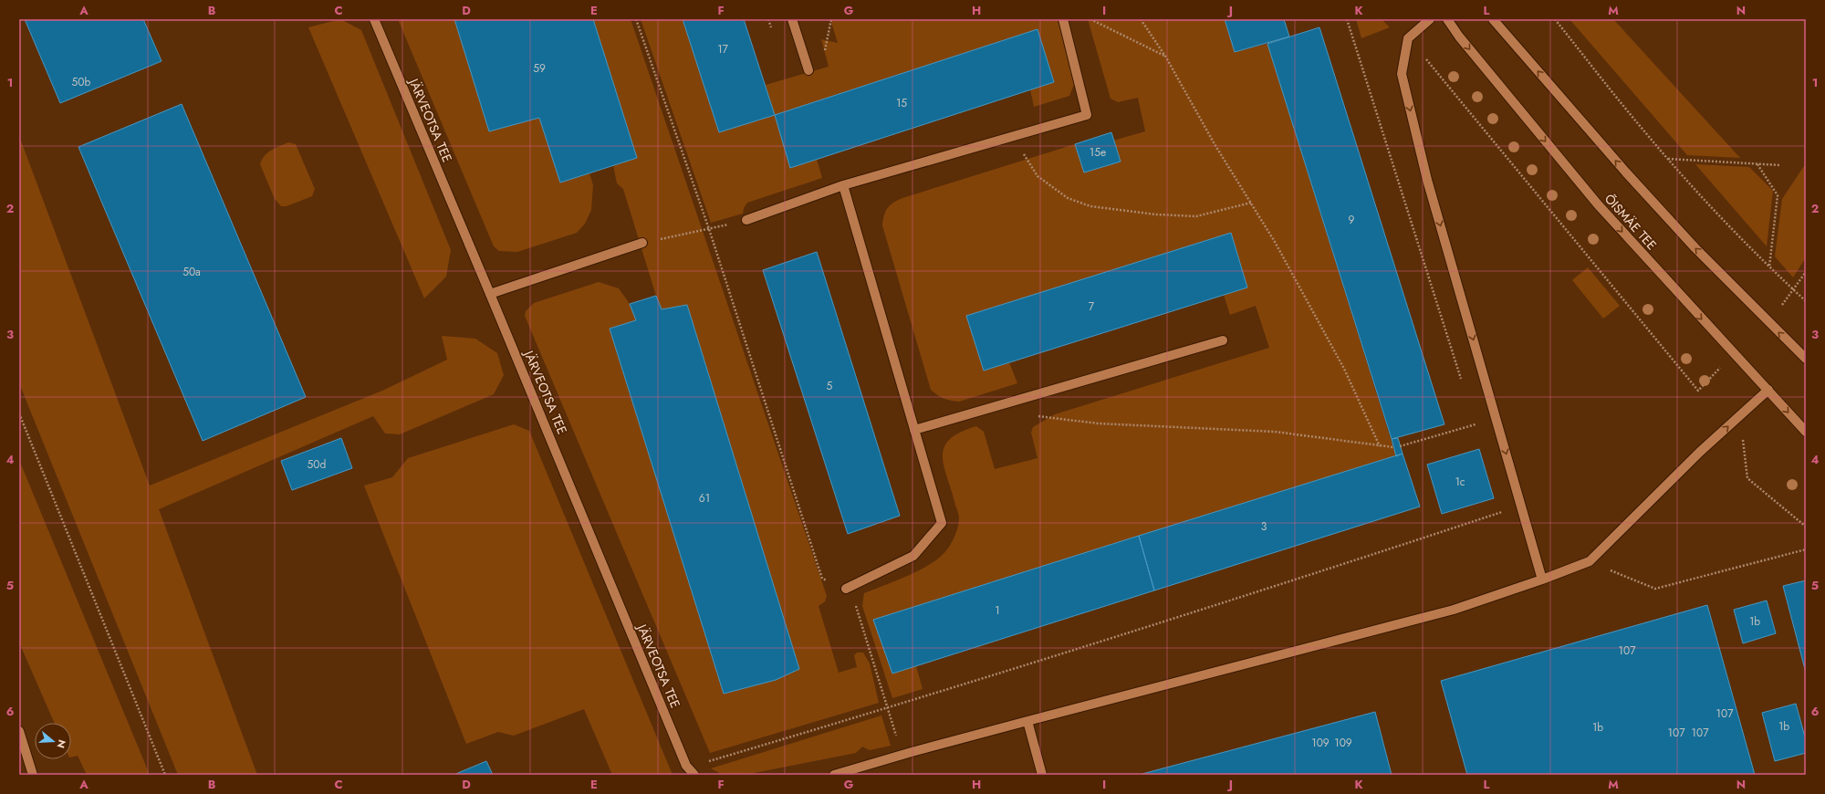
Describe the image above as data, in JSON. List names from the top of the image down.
{
  "streets": {
    "street": ["JÄRVEOTSA TEE", "ÕISMÄE TEE"]
  },
  "house_numbers": [
    "17",
    "59",
    "50b",
    "15",
    "15e",
    "9",
    "50a",
    "7",
    "5",
    "50d",
    "1c",
    "61",
    "3",
    "1",
    "1b",
    "107",
    "107",
    "1b",
    "1b",
    "107",
    "107",
    "109",
    "109"
  ],
  "north": "right",
  "grid": {
    "columns": [
      "A",
      "B",
      "C",
      "D",
      "E",
      "F",
      "G",
      "H",
      "I",
      "J",
      "K",
      "L",
      "M",
      "N"
    ],
    "rows": [
      "1",
      "2",
      "3",
      "4",
      "5",
      "6"
    ]
  }
}
